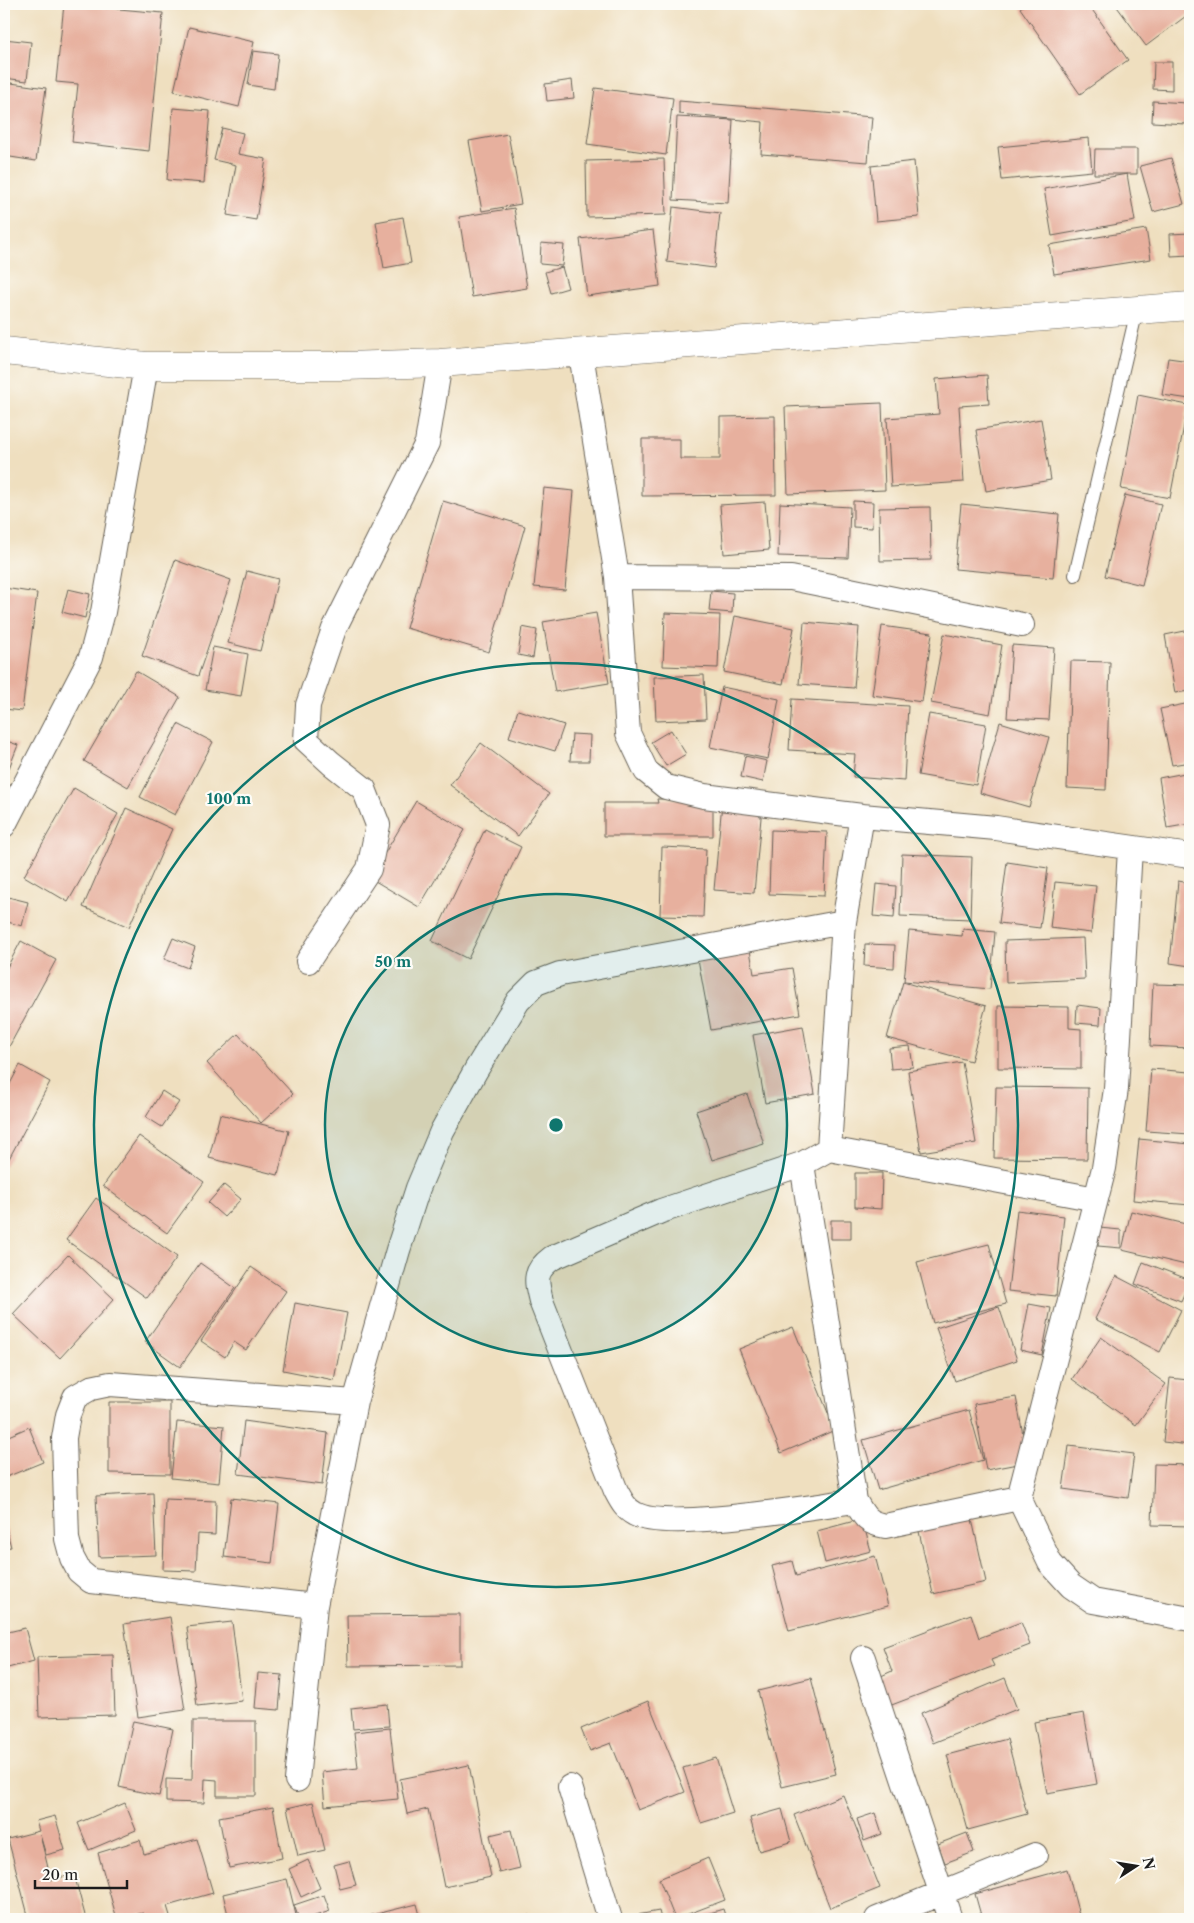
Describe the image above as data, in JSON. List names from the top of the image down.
{
  "scale_bar": "20 m",
  "north": "right",
  "rings": ["100 m", "50 m"]
}
